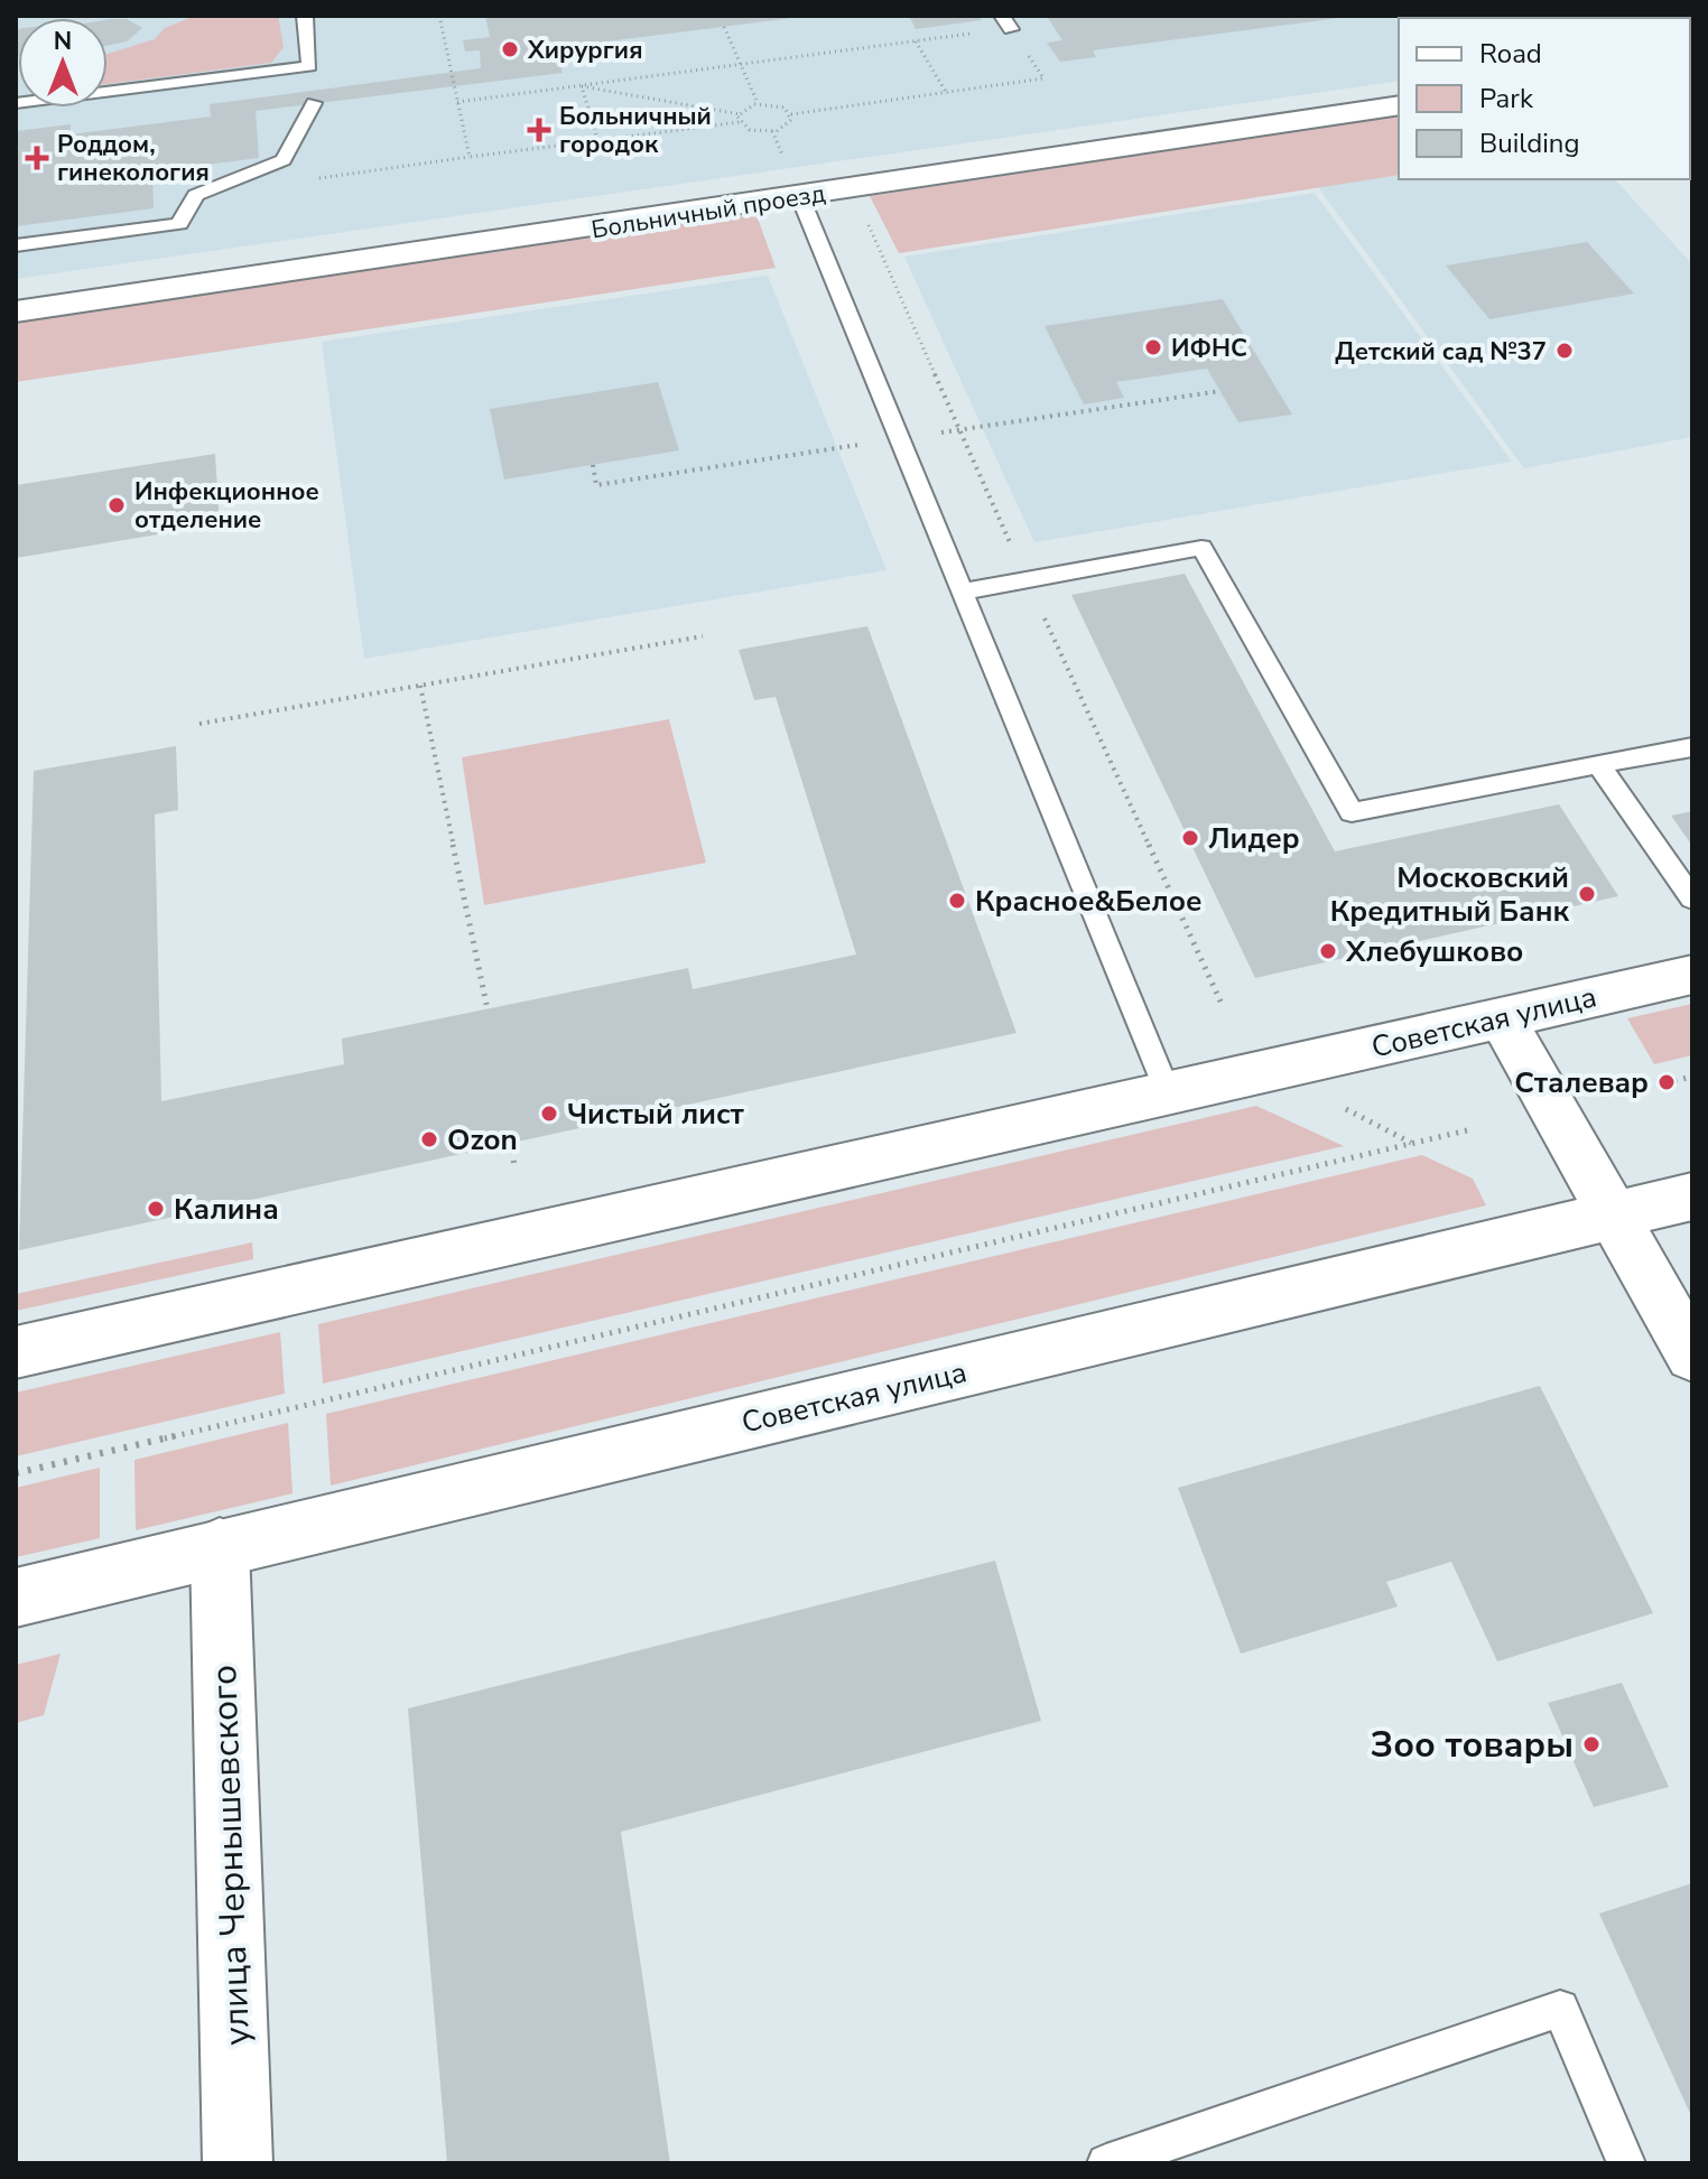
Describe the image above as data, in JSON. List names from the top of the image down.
{
  "streets": {
    "main road": ["Больничный проезд", "Советская улица", "улица Чернышевского"]
  },
  "crossings": [
    ["Советская улица", "улица Чернышевского"]
  ],
  "places": {
    "other": [
      "Хирургия",
      "ИФНС",
      "Детский сад №37",
      "Инфекционное отделение",
      "Лидер",
      "Московский Кредитный Банк",
      "Красное&Белое",
      "Хлебушково",
      "Сталевар",
      "Чистый лист",
      "Ozon",
      "Калина",
      "Зоо товары"
    ],
    "health": ["Больничный городок", "Роддом, гинекология"]
  },
  "legend": ["Road", "Park", "Building"],
  "north": "top"
}
